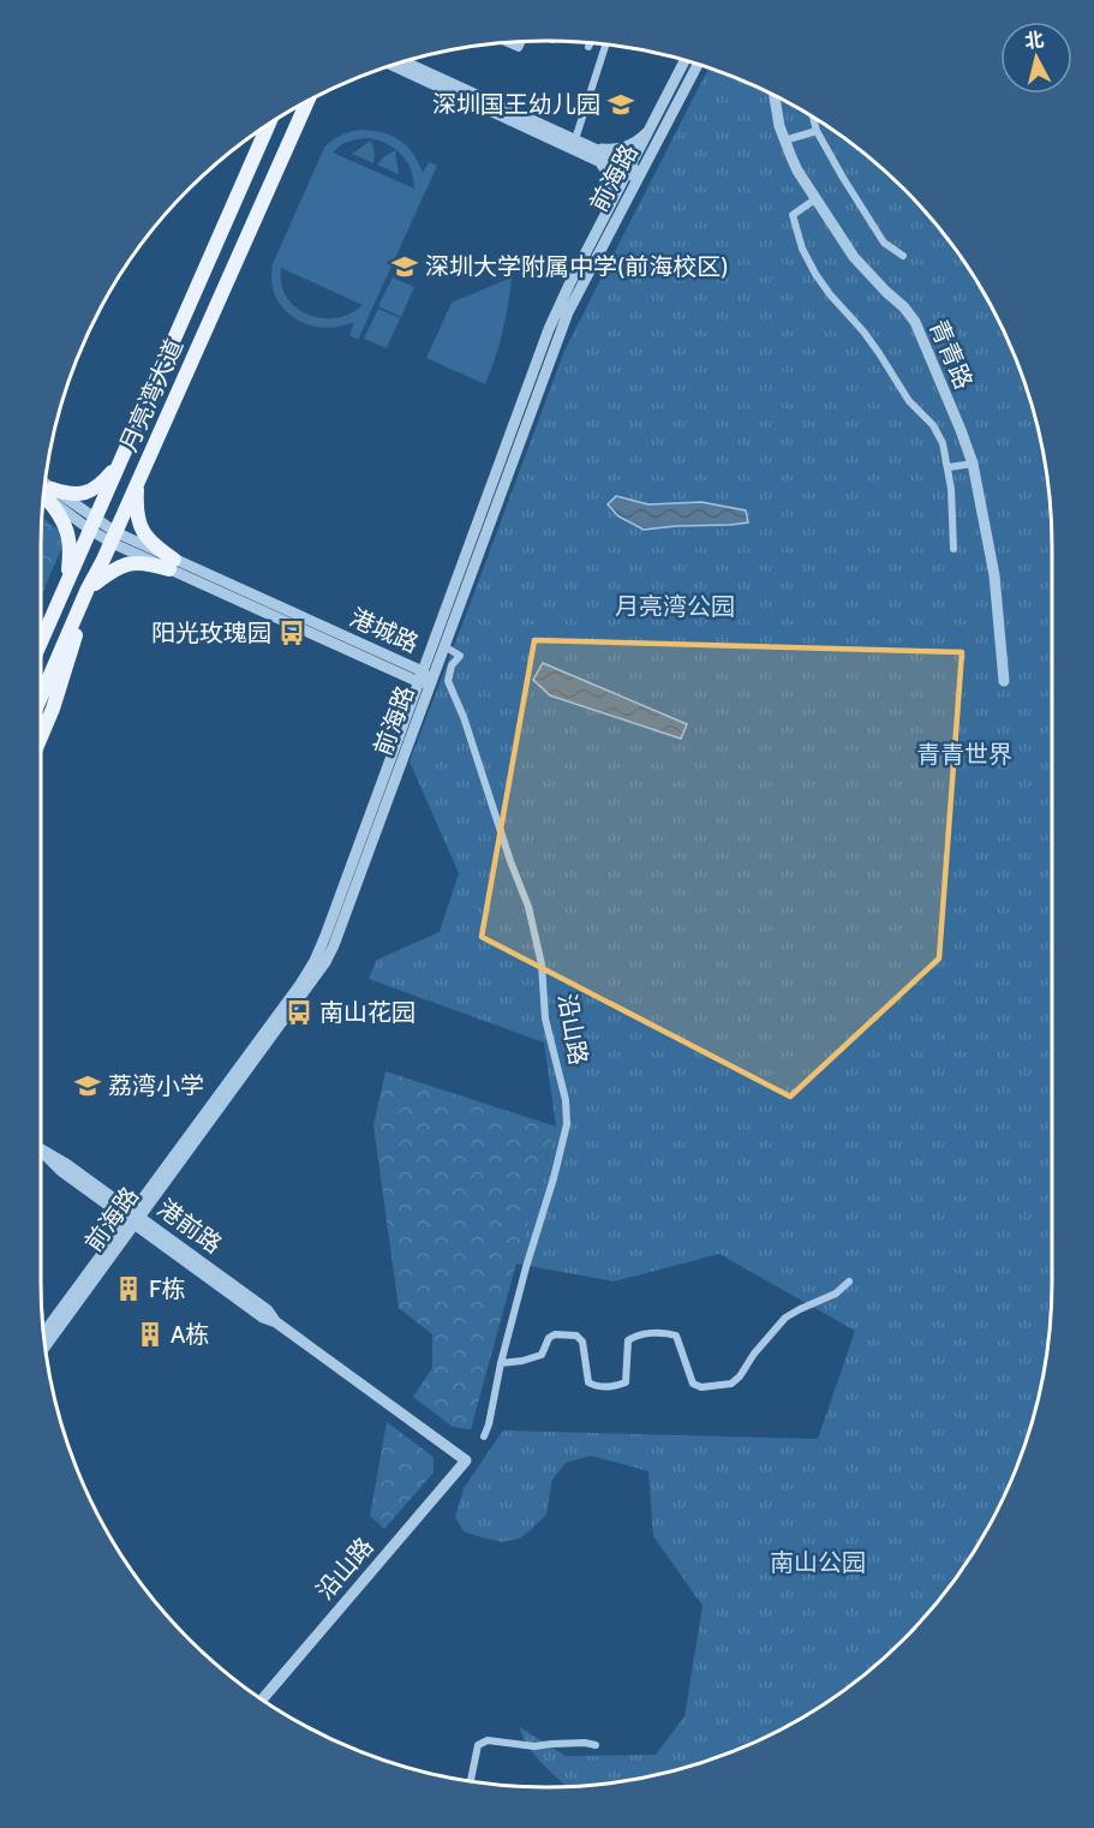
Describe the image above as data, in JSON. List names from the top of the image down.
{
  "streets": {
    "main road": ["月亮湾大道"],
    "street": [
      "前海路",
      "青青路",
      "港城路",
      "沿山路",
      "港前路"
    ]
  },
  "crossings": [
    ["前海路", "港城路"],
    ["前海路", "沿山路"],
    ["前海路", "港前路"],
    ["月亮湾大道", "港城路"],
    ["沿山路", "港前路"]
  ],
  "parks": ["月亮湾公园", "青青世界", "南山公园"],
  "places": {
    "school or university": ["深圳国王幼儿园", "深圳大学附属中学(前海校区)", "荔湾小学"],
    "bus stop": ["阳光玫瑰园", "南山花园"],
    "building": ["F栋", "A栋"]
  },
  "north": "top"
}
